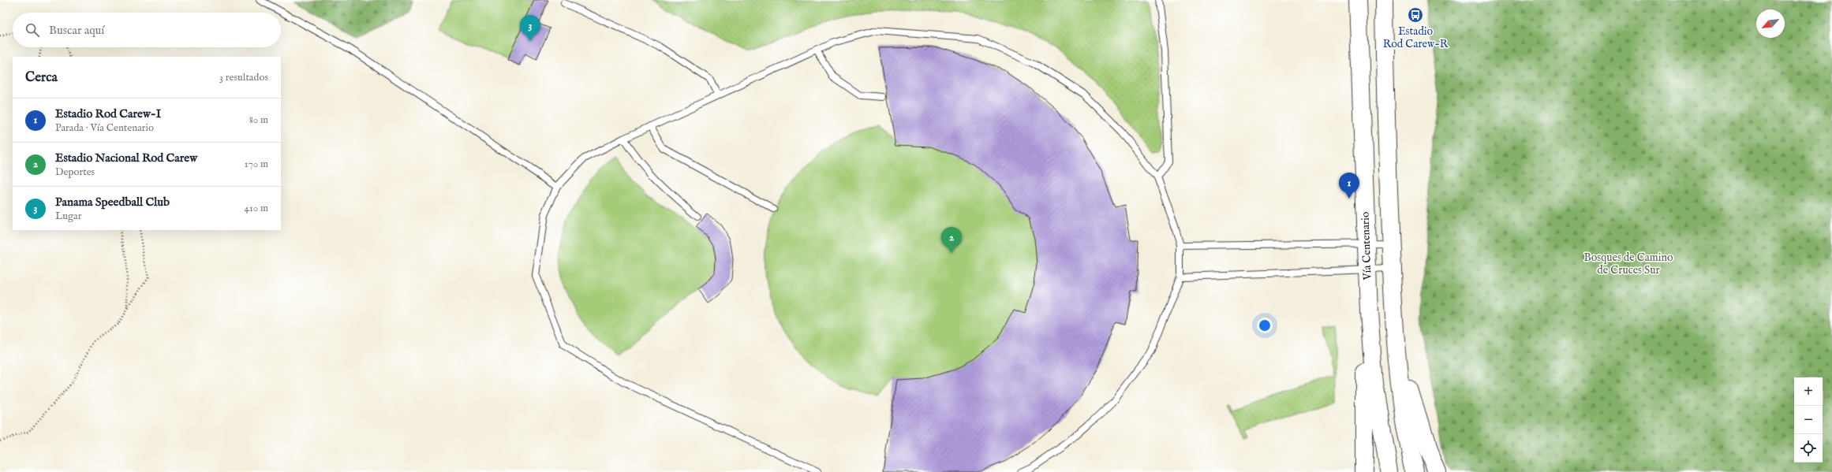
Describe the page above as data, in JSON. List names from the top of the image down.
{
  "streets": {
    "highway": ["Vía Centenario"]
  },
  "parks": ["Bosques de Camino de Cruces Sur"],
  "places": {
    "bus stop": ["Estadio Rod Carew-R"]
  },
  "north": "bottom left",
  "page": {
    "search": "Buscar aquí",
    "pins": ["3", "1", "2"],
    "heading": ["Cerca", "3 resultados"],
    "list": [
      {
        "mark": "1",
        "name": "Estadio Rod Carew-I",
        "note": "Parada · Vía Centenario",
        "value": "80 m"
      },
      {
        "mark": "2",
        "name": "Estadio Nacional Rod Carew",
        "note": "Deportes",
        "value": "170 m"
      },
      {
        "mark": "3",
        "name": "Panama Speedball Club",
        "note": "Lugar",
        "value": "410 m"
      }
    ],
    "map_buttons": ["+", "−"]
  }
}
